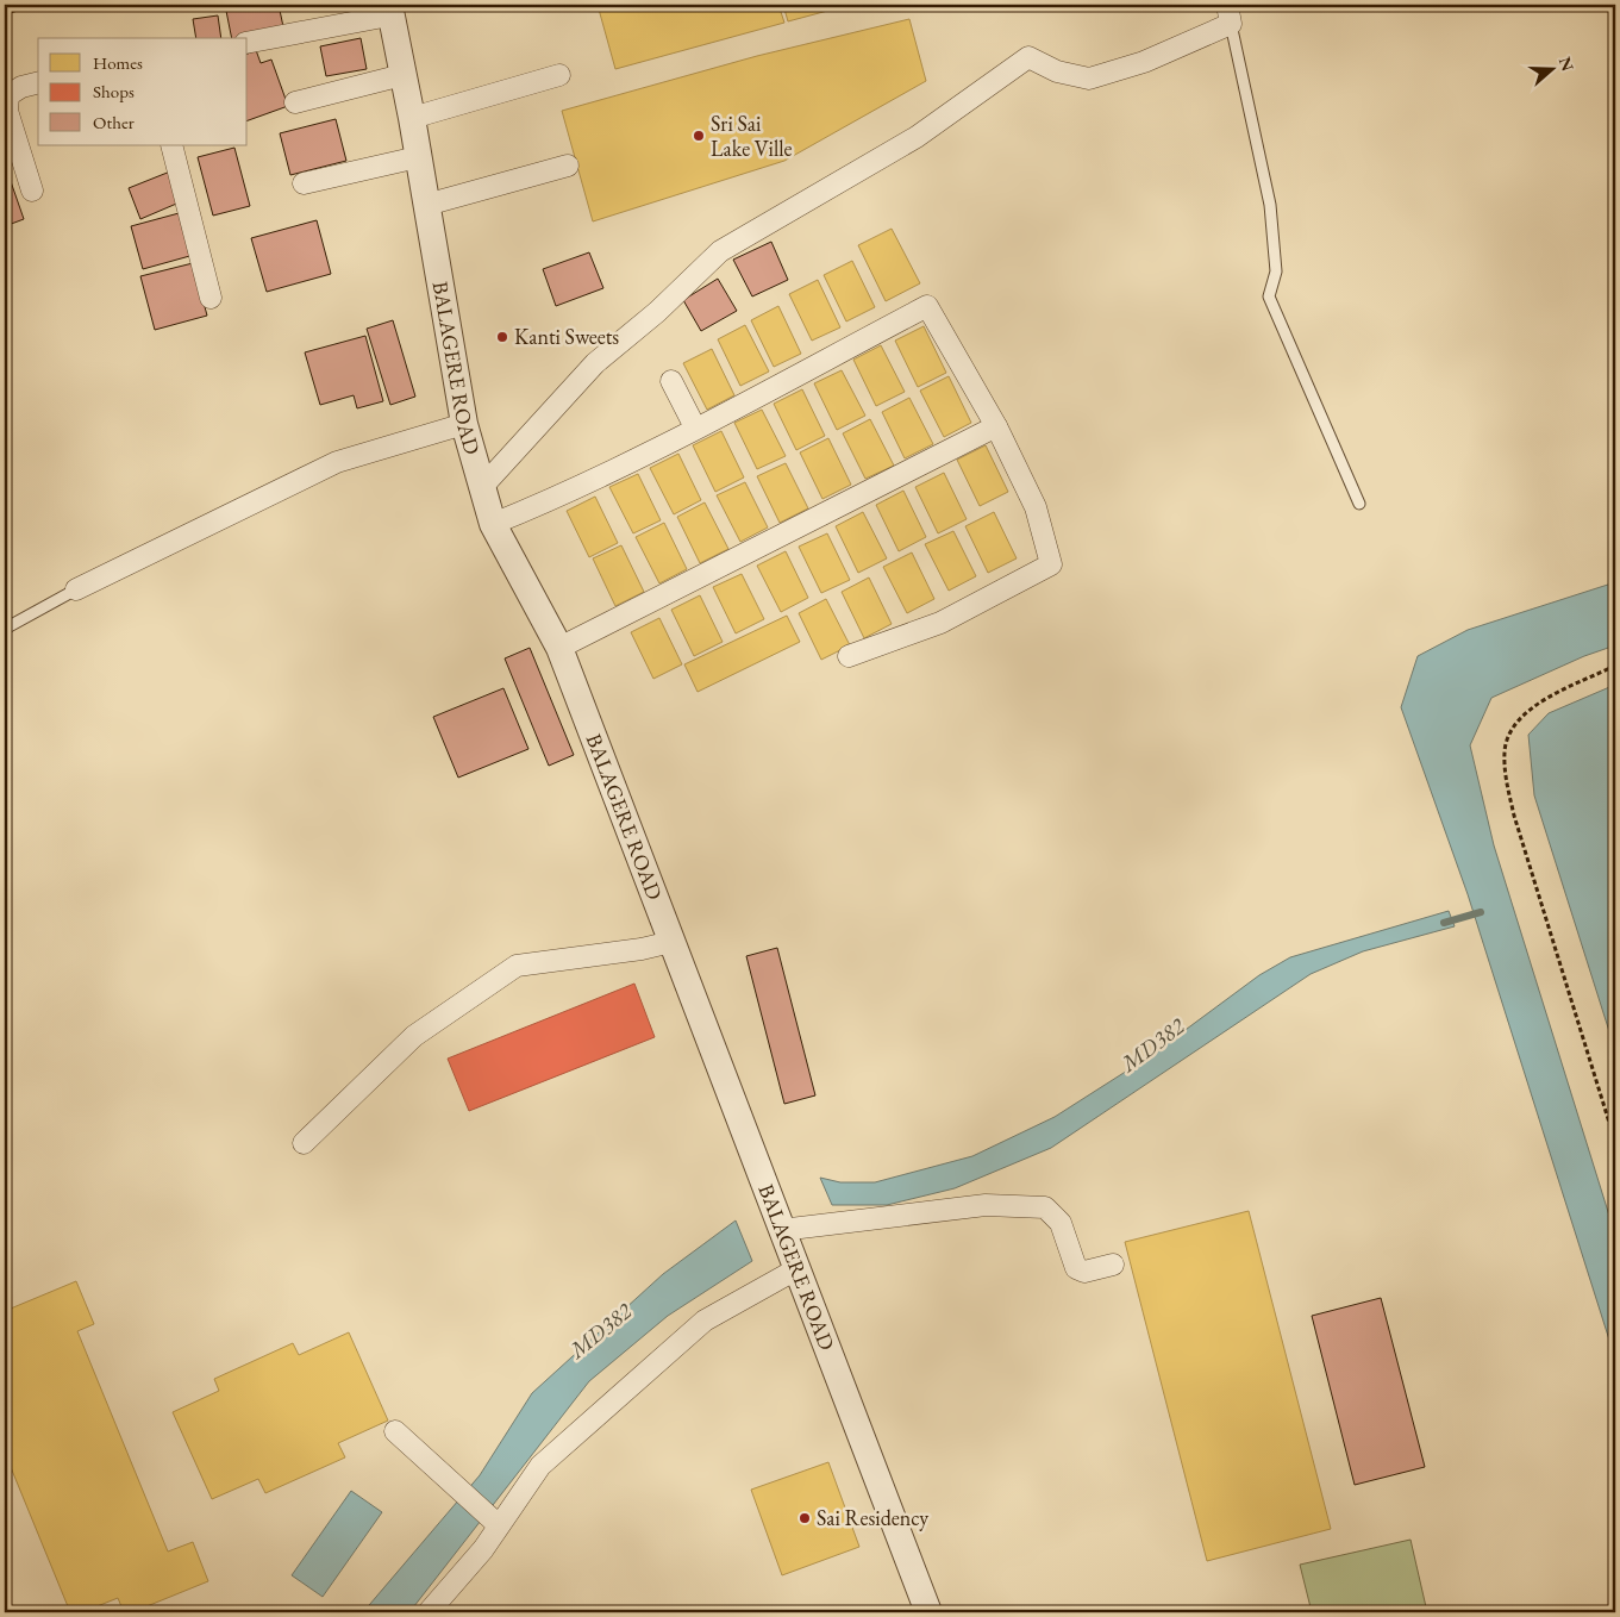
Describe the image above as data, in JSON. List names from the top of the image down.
{
  "streets": {
    "street": ["BALAGERE ROAD"]
  },
  "water": ["MD382"],
  "places": ["Sri Sai Lake Ville", "Kanti Sweets", "Sai Residency"],
  "legend": ["Homes", "Shops", "Other"],
  "north": "right"
}
